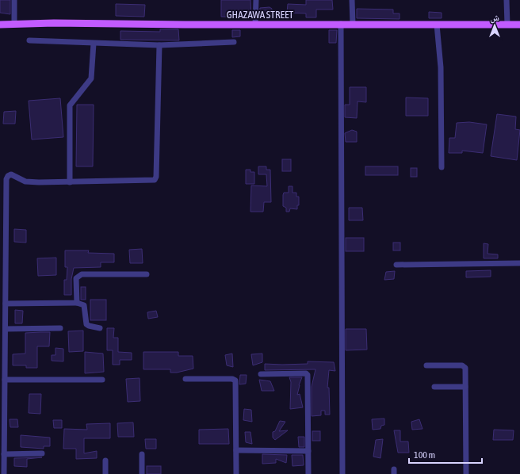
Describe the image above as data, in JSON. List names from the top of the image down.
{
  "streets": {
    "main road": ["GHAZAWA STREET"]
  },
  "scale_bar": "100 m",
  "north": "top"
}
